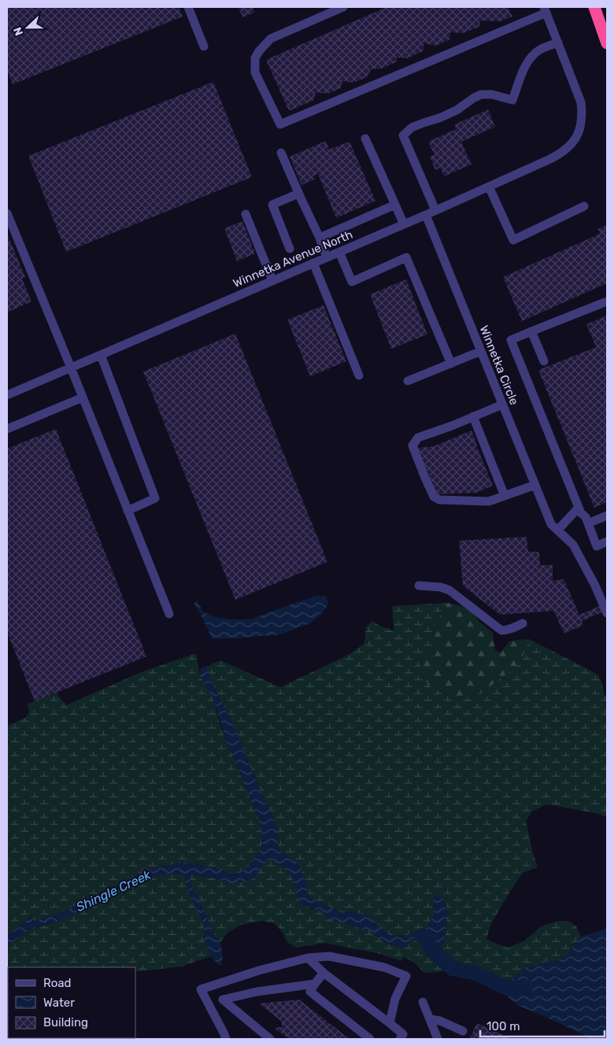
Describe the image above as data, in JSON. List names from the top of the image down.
{
  "streets": {
    "street": ["Winnetka Avenue North", "Winnetka Circle"]
  },
  "crossings": [
    ["Winnetka Avenue North", "Winnetka Circle"]
  ],
  "water": ["Shingle Creek"],
  "legend": ["Road", "Water", "Building"],
  "scale_bar": "100 m",
  "north": "left"
}
